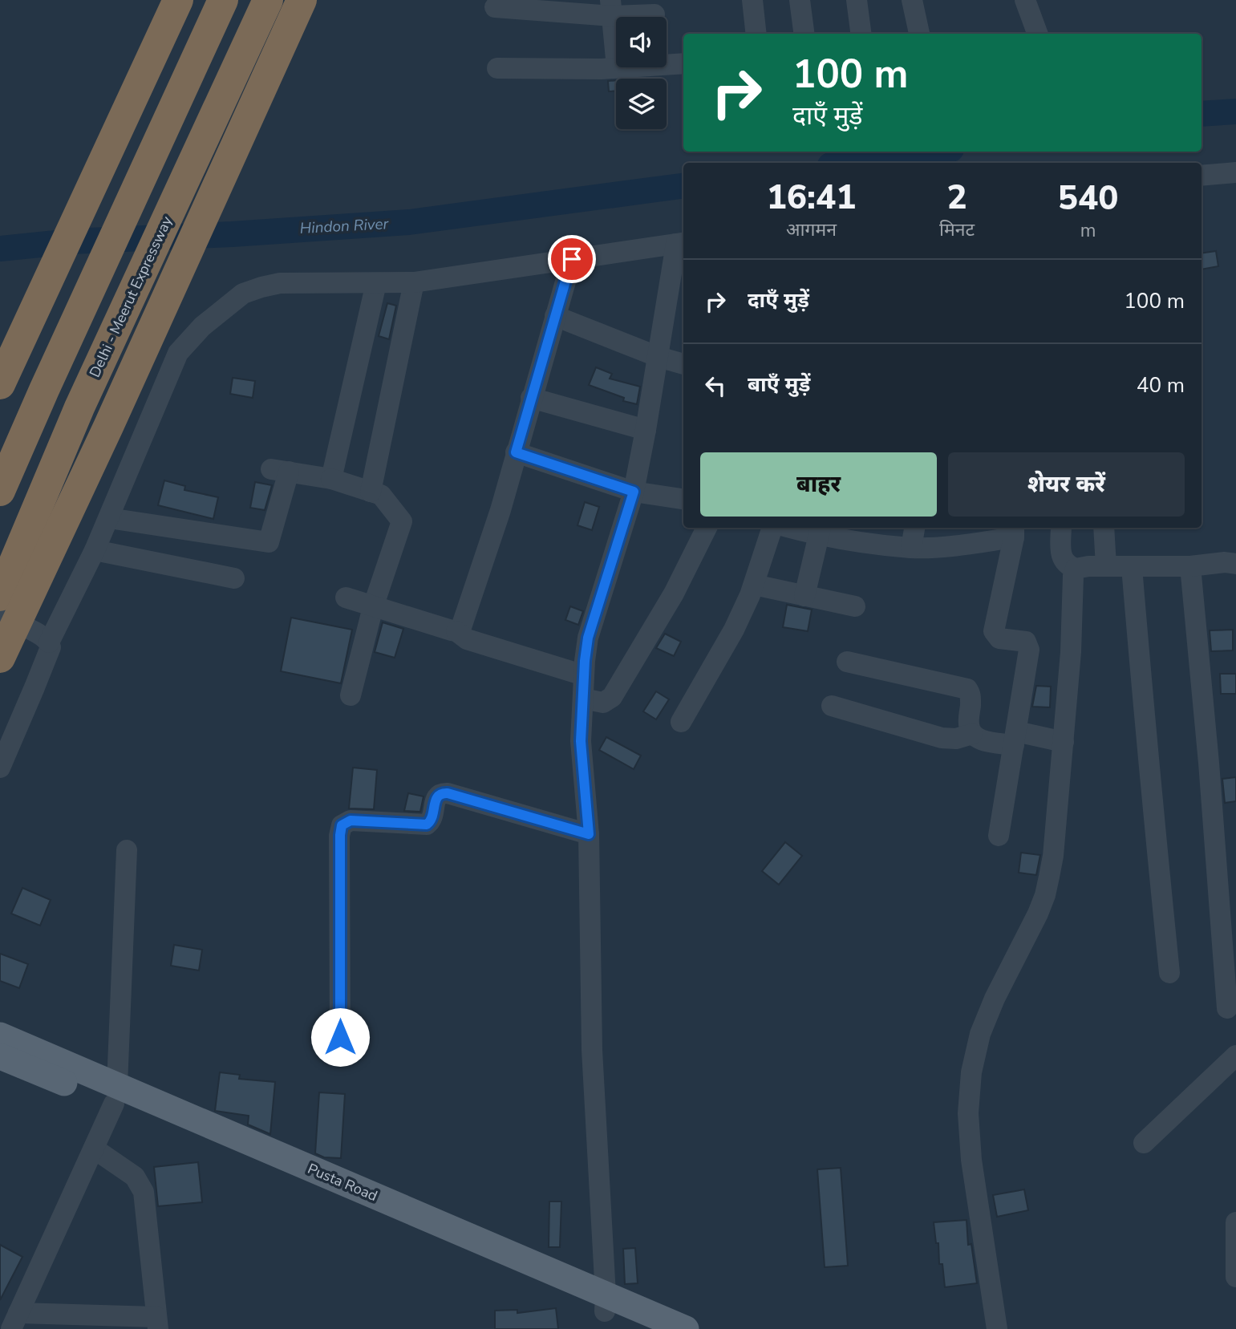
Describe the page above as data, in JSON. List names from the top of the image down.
{
  "streets": {
    "highway": ["Delhi - Meerut Expressway"],
    "main road": ["Pusta Road"]
  },
  "water": ["Hindon River"],
  "page": {
    "turn": ["100 m", "दाएँ मुड़ें"],
    "eta": [
      "16:41",
      "आगमन",
      "2",
      "मिनट",
      "540",
      "m"
    ],
    "list": [
      {
        "name": "दाएँ मुड़ें",
        "value": "100 m"
      },
      {
        "name": "बाएँ मुड़ें",
        "value": "40 m"
      }
    ],
    "buttons": ["बाहर", "शेयर करें"]
  }
}
